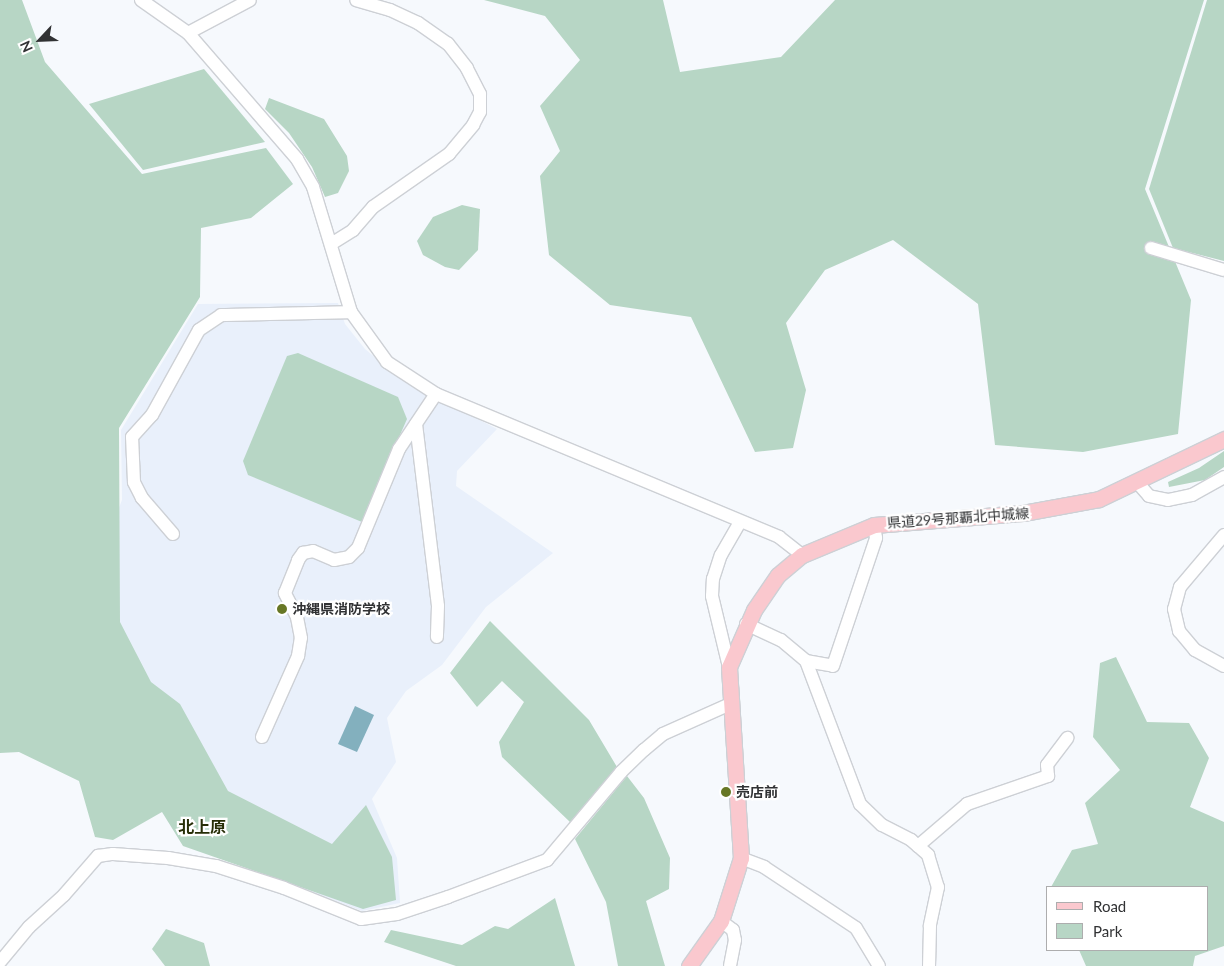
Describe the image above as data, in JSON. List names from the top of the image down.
{
  "streets": {
    "main road": ["県道29号那覇北中城線"]
  },
  "districts": ["北上原"],
  "places": ["沖縄県消防学校", "売店前"],
  "legend": ["Road", "Park"],
  "north": "bottom left"
}
